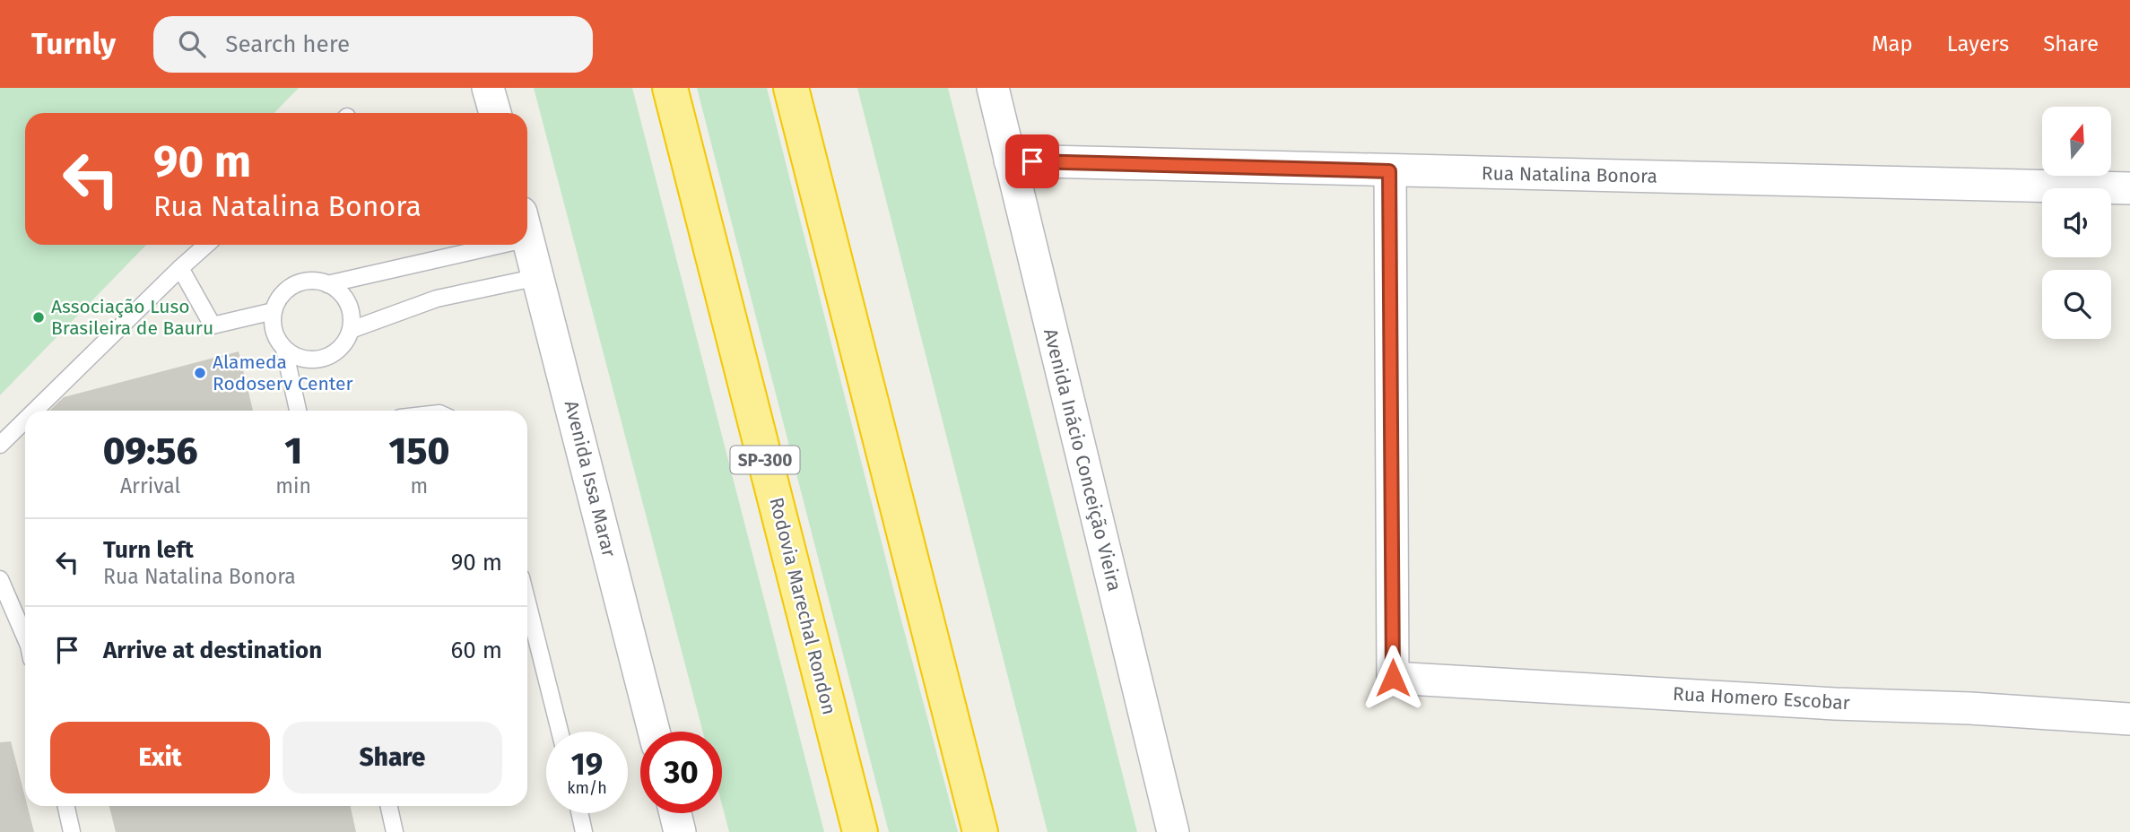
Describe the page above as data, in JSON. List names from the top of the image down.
{
  "streets": {
    "highway": ["SP-300", "Rodovia Marechal Rondon"],
    "street": [
      "Rua Natalina Bonora",
      "Avenida Inácio Conceição Vieira",
      "Avenida Issa Marar",
      "Rua Homero Escobar"
    ]
  },
  "crossings": [
    ["Rua Natalina Bonora", "Avenida Inácio Conceição Vieira"],
    ["Rua Natalina Bonora", "Rua Homero Escobar"]
  ],
  "places": ["Associação Luso Brasileira de Bauru", "Alameda Rodoserv Center"],
  "north": "top",
  "page": {
    "header": "Turnly",
    "search": "Search here",
    "nav": ["Map", "Layers", "Share"],
    "turn": ["90 m", "Rua Natalina Bonora"],
    "eta": [
      "09:56",
      "Arrival",
      "1",
      "min",
      "150",
      "m"
    ],
    "list": [
      {
        "name": "Turn left",
        "note": "Rua Natalina Bonora",
        "value": "90 m"
      },
      {
        "name": "Arrive at destination",
        "value": "60 m"
      }
    ],
    "buttons": ["Exit", "Share"],
    "speed": "19 km/h",
    "limit": "30"
  }
}
